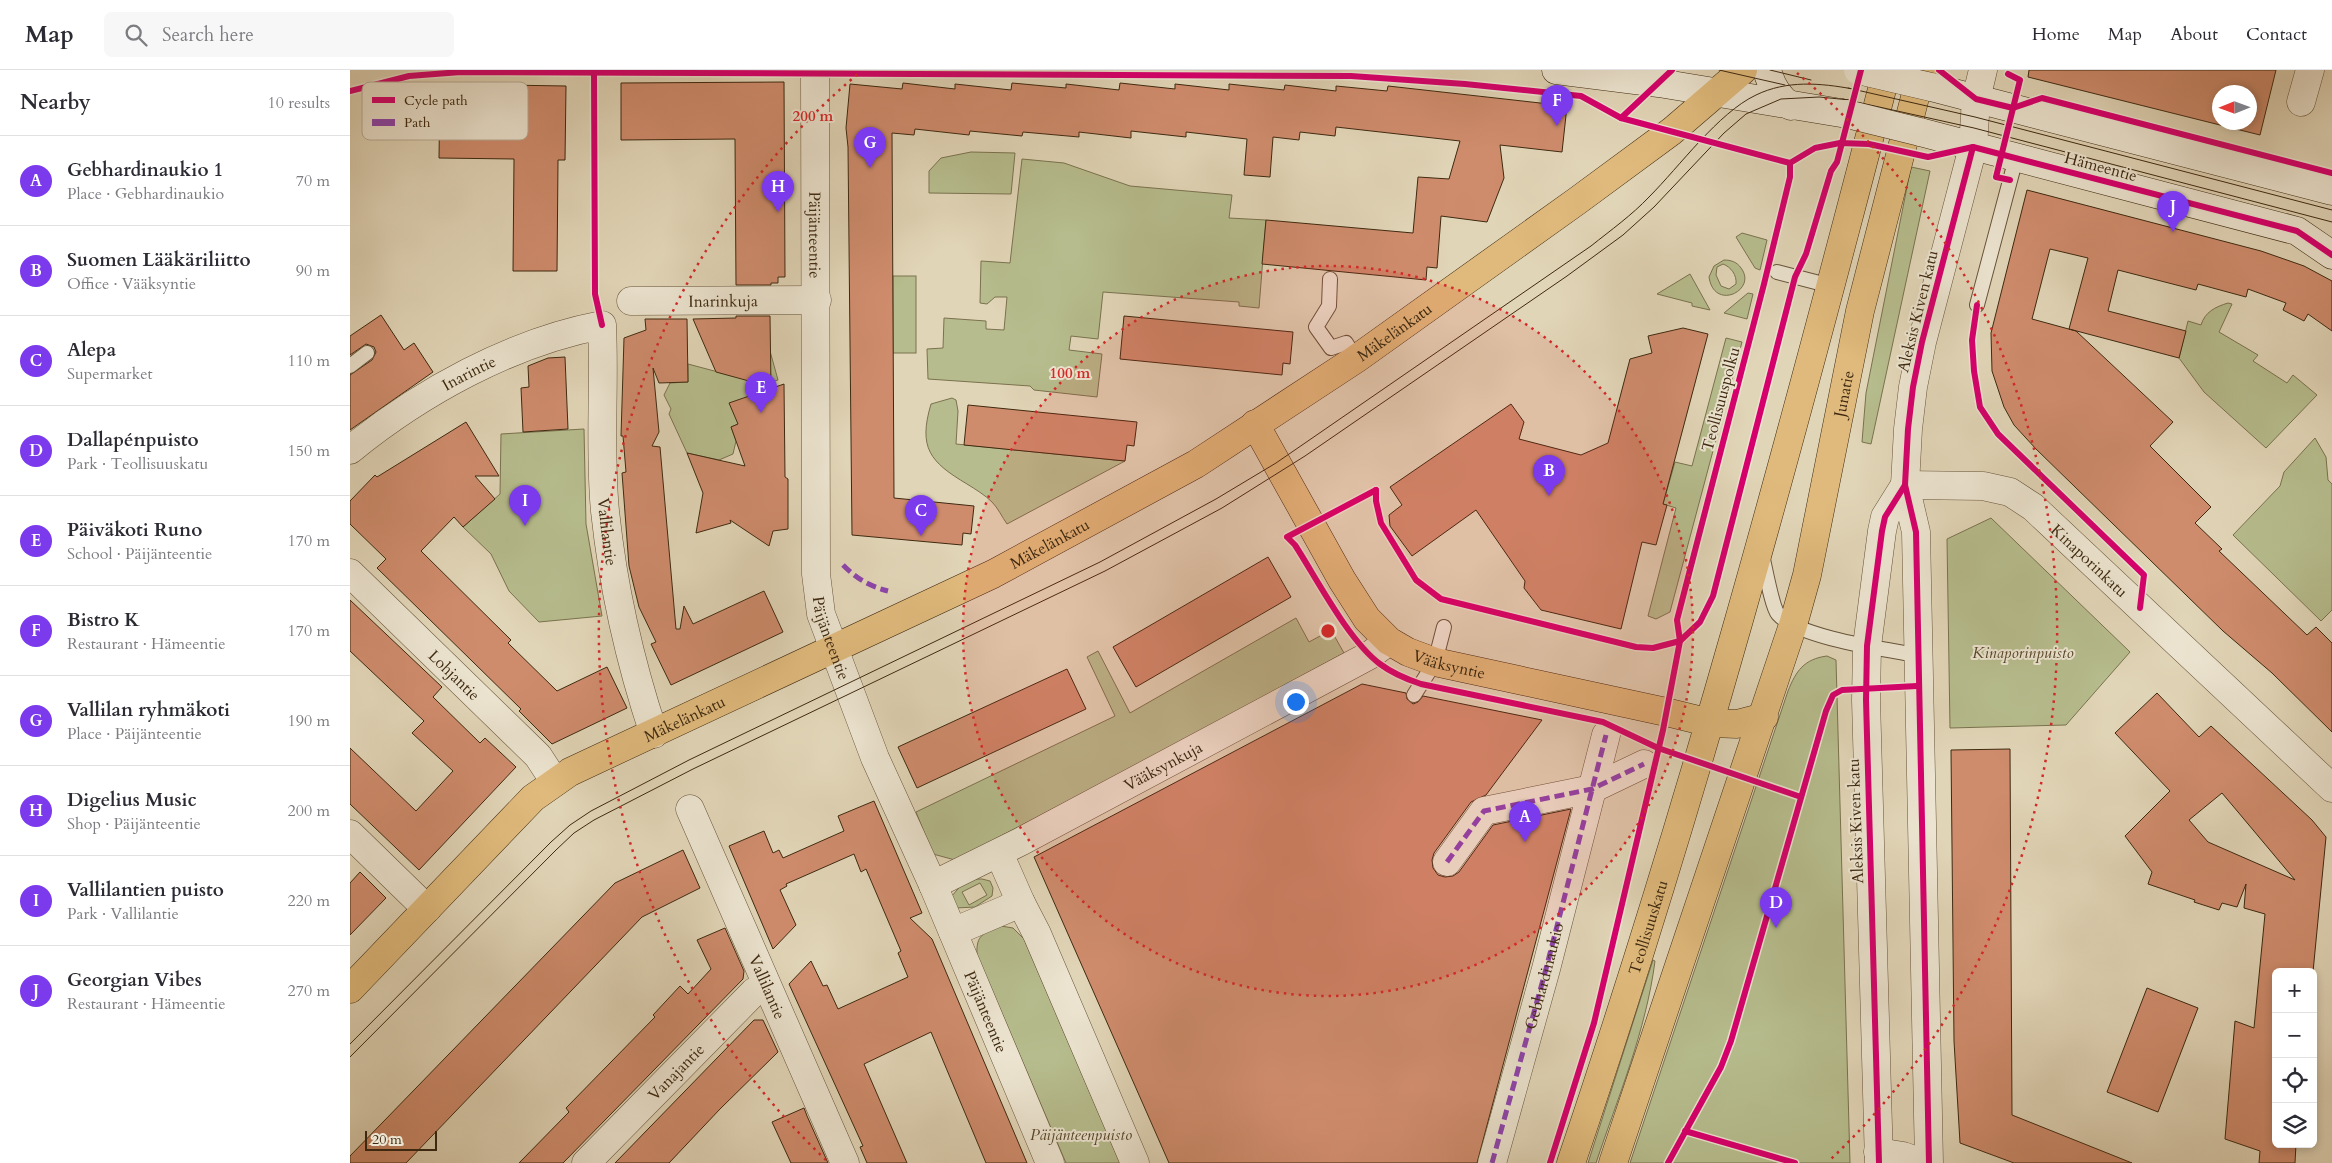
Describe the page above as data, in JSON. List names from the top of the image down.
{
  "streets": {
    "main road": [
      "Mäkelänkatu",
      "Junatie",
      "Vääksyntie",
      "Teollisuuskatu"
    ],
    "street": [
      "Hämeentie",
      "Päijänteentie",
      "Inarinkuja",
      "Aleksis Kiven katu",
      "Inarintie",
      "Vallilantie",
      "Kinaporinkatu",
      "Lohjantie",
      "Vääksynkuja",
      "Gebhardinaukio",
      "Vanajantie"
    ],
    "cycle path": ["Teollisuuspolku"]
  },
  "crossings": [
    ["Hämeentie", "Aleksis Kiven katu"],
    ["Hämeentie", "Mäkelänkatu"],
    ["Hämeentie", "Junatie"],
    ["Päijänteentie", "Inarinkuja"],
    ["Päijänteentie", "Mäkelänkatu"],
    ["Päijänteentie", "Vääksynkuja"],
    ["Aleksis Kiven katu", "Kinaporinkatu"],
    ["Mäkelänkatu", "Vallilantie"],
    ["Mäkelänkatu", "Vääksyntie"],
    ["Mäkelänkatu", "Lohjantie"],
    ["Inarintie", "Vallilantie"],
    ["Junatie", "Vääksyntie"],
    ["Vallilantie", "Vanajantie"],
    ["Vääksyntie", "Vääksynkuja"],
    ["Vääksyntie", "Teollisuuskatu"]
  ],
  "parks": ["Kinaporinpuisto", "Päijänteenpuisto"],
  "legend": ["Cycle path", "Path"],
  "scale_bar": "20 m",
  "north": "left",
  "page": {
    "header": "Map",
    "search": "Search here",
    "nav": [
      "Home",
      "Map",
      "About",
      "Contact"
    ],
    "heading": ["Nearby", "10 results"],
    "pins": [
      "F",
      "G",
      "H",
      "J",
      "E",
      "B",
      "I",
      "C",
      "A",
      "D"
    ],
    "list": [
      {
        "mark": "A",
        "name": "Gebhardinaukio 1",
        "note": "Place · Gebhardinaukio",
        "value": "70 m"
      },
      {
        "mark": "B",
        "name": "Suomen Lääkäriliitto",
        "note": "Office · Vääksyntie",
        "value": "90 m"
      },
      {
        "mark": "C",
        "name": "Alepa",
        "note": "Supermarket",
        "value": "110 m"
      },
      {
        "mark": "D",
        "name": "Dallapénpuisto",
        "note": "Park · Teollisuuskatu",
        "value": "150 m"
      },
      {
        "mark": "E",
        "name": "Päiväkoti Runo",
        "note": "School · Päijänteentie",
        "value": "170 m"
      },
      {
        "mark": "F",
        "name": "Bistro K",
        "note": "Restaurant · Hämeentie",
        "value": "170 m"
      },
      {
        "mark": "G",
        "name": "Vallilan ryhmäkoti",
        "note": "Place · Päijänteentie",
        "value": "190 m"
      },
      {
        "mark": "H",
        "name": "Digelius Music",
        "note": "Shop · Päijänteentie",
        "value": "200 m"
      },
      {
        "mark": "I",
        "name": "Vallilantien puisto",
        "note": "Park · Vallilantie",
        "value": "220 m"
      },
      {
        "mark": "J",
        "name": "Georgian Vibes",
        "note": "Restaurant · Hämeentie",
        "value": "270 m"
      }
    ],
    "map_buttons": ["+", "−"],
    "scale": "20 m"
  },
  "rings": ["200 m", "100 m"]
}
